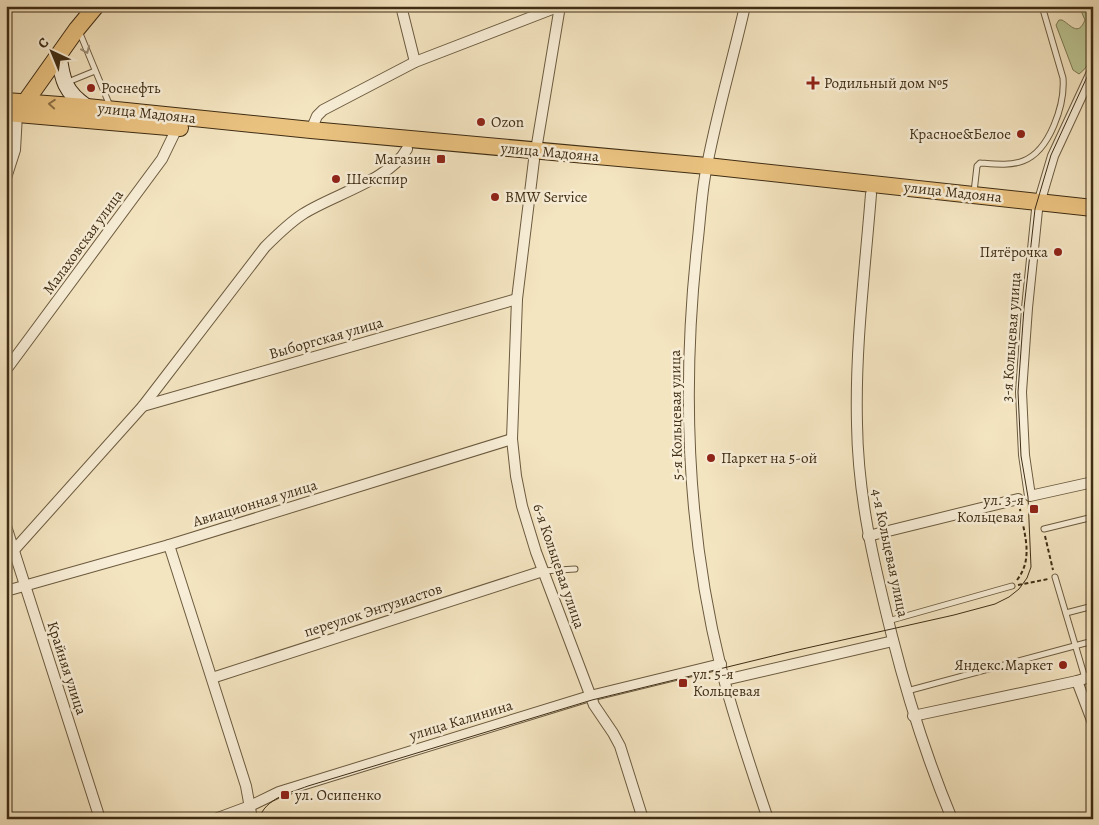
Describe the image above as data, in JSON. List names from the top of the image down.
{
  "streets": {
    "main road": ["улица Мадояна"],
    "street": [
      "Малаховская улица",
      "3-я Кольцевая улица",
      "Выборгская улица",
      "5-я Кольцевая улица",
      "Авиационная улица",
      "4-я Кольцевая улица",
      "6-я Кольцевая улица",
      "переулок Энтузиастов",
      "Крайняя улица",
      "улица Калинина"
    ]
  },
  "crossings": [
    ["улица Мадояна", "Малаховская улица"],
    ["улица Мадояна", "3-я Кольцевая улица"],
    ["улица Мадояна", "5-я Кольцевая улица"],
    ["улица Мадояна", "4-я Кольцевая улица"],
    ["улица Мадояна", "6-я Кольцевая улица"],
    ["Выборгская улица", "6-я Кольцевая улица"],
    ["5-я Кольцевая улица", "улица Калинина"],
    ["Авиационная улица", "6-я Кольцевая улица"],
    ["Авиационная улица", "Крайняя улица"],
    ["6-я Кольцевая улица", "переулок Энтузиастов"],
    ["6-я Кольцевая улица", "улица Калинина"]
  ],
  "places": {
    "health": ["Родильный дом №5"],
    "other": [
      "Роснефть",
      "Ozon",
      "Красное&Белое",
      "Шекспир",
      "BMW Service",
      "Пятёрочка",
      "Паркет на 5-ой",
      "Яндекс.Маркет"
    ],
    "transit": [
      "Магазин",
      "ул. 3-я Кольцевая",
      "ул. 5-я Кольцевая",
      "ул. Осипенко"
    ]
  },
  "north": "top left"
}
